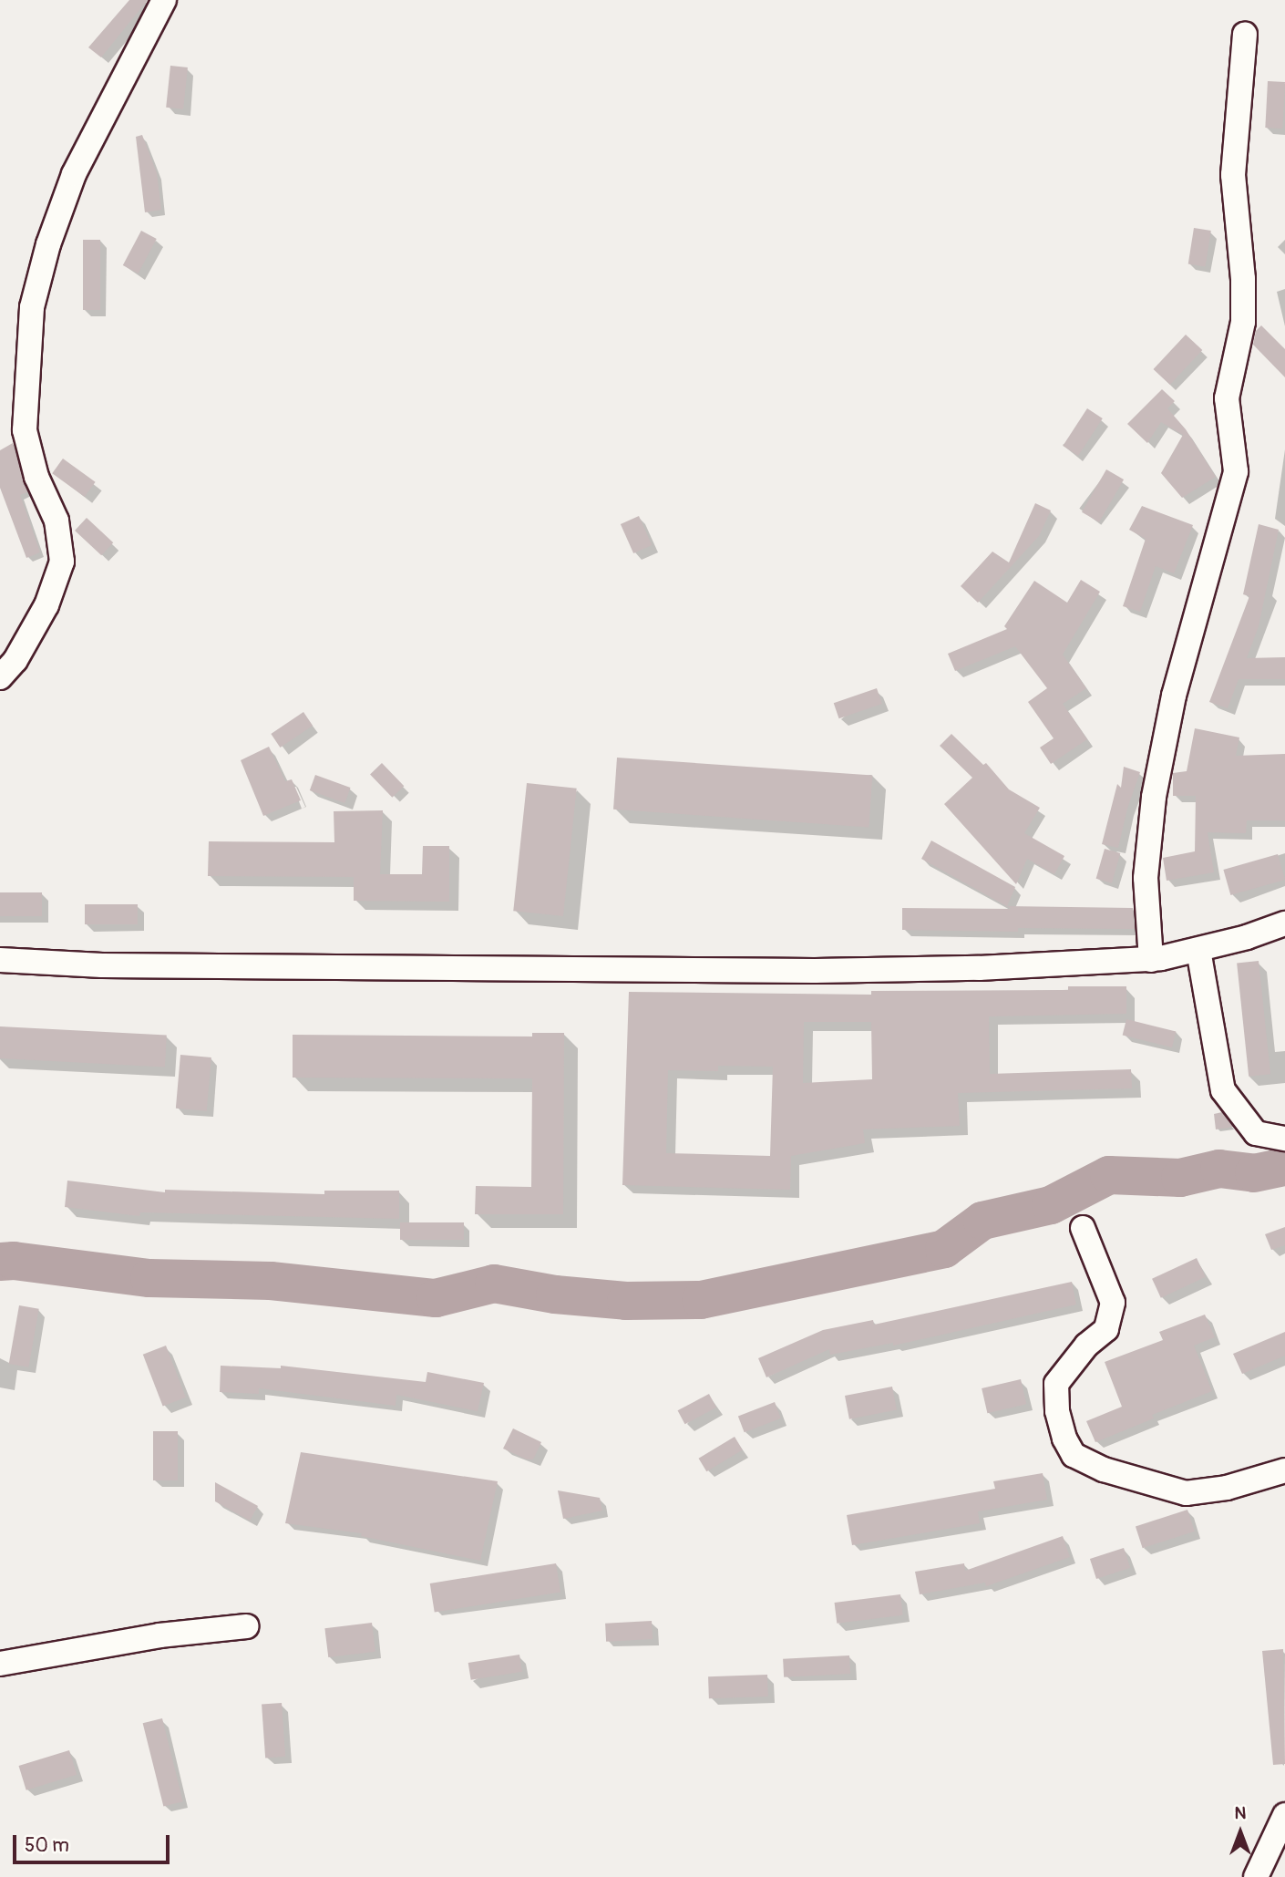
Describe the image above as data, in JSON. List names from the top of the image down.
{
  "scale_bar": "50 m",
  "north": "top"
}
